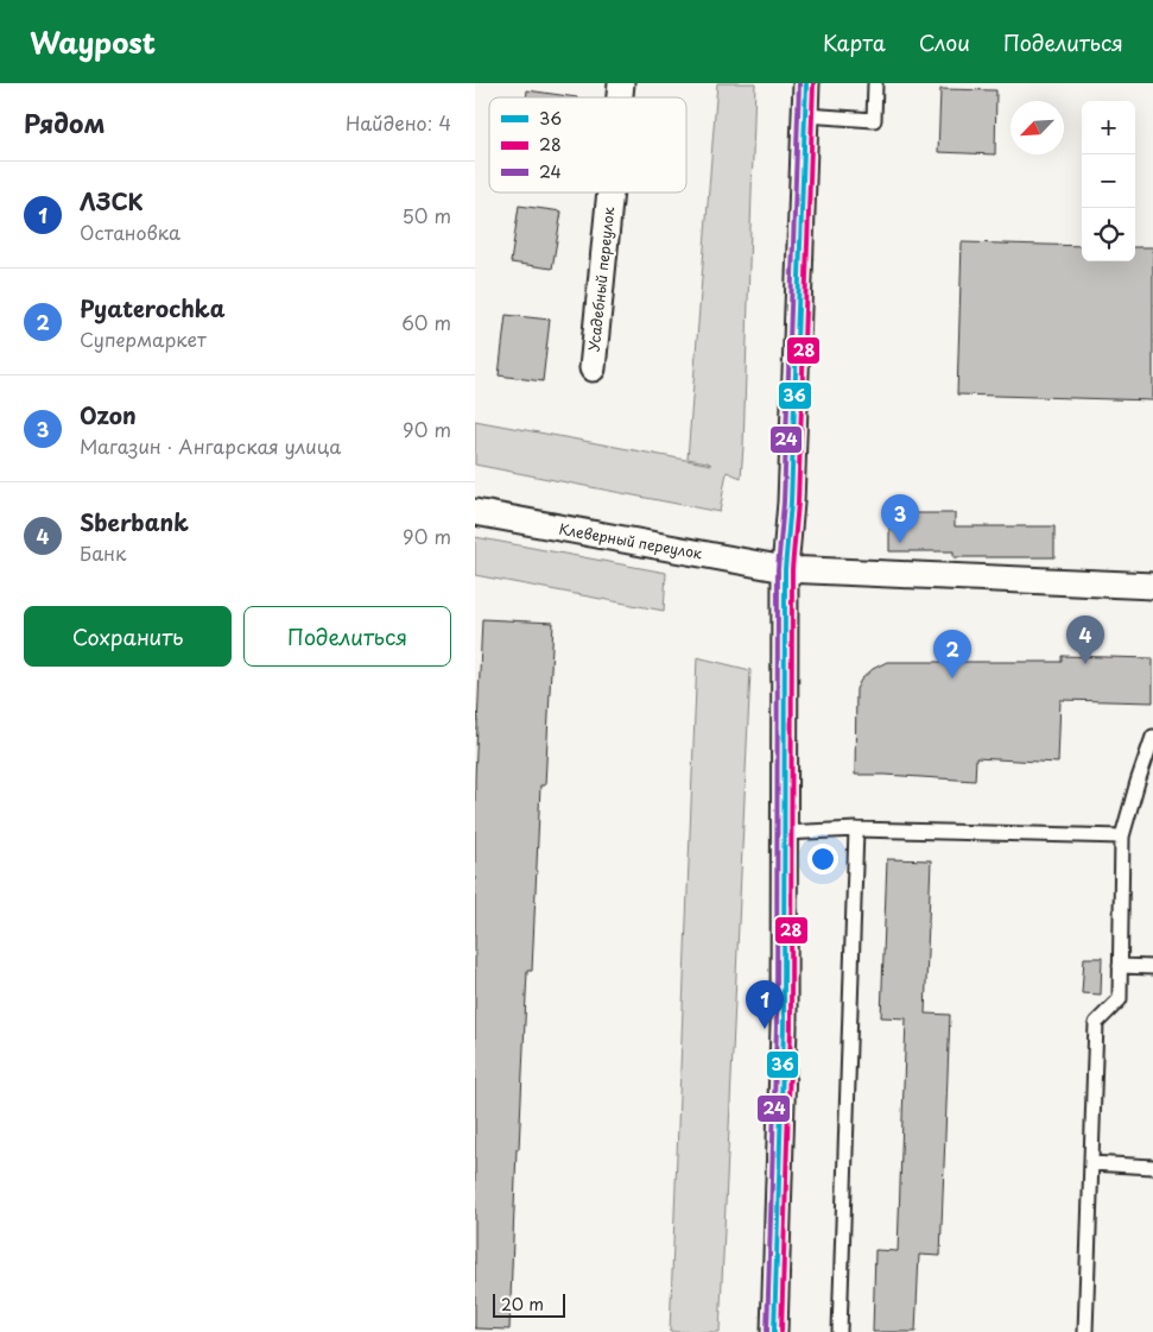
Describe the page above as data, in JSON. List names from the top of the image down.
{
  "streets": {
    "street": ["Усадебный переулок", "Клеверный переулок"]
  },
  "lines": ["transit line 36", "transit line 28", "transit line 24"],
  "legend": ["36", "28", "24"],
  "scale_bar": "20 m",
  "north": "bottom left",
  "page": {
    "header": "Waypost",
    "nav": ["Карта", "Слои", "Поделиться"],
    "heading": ["Рядом", "Найдено: 4"],
    "map_buttons": ["+", "−"],
    "list": [
      {
        "mark": "1",
        "name": "ЛЗСК",
        "note": "Остановка",
        "value": "50 m"
      },
      {
        "mark": "2",
        "name": "Pyaterochka",
        "note": "Супермаркет",
        "value": "60 m"
      },
      {
        "mark": "3",
        "name": "Ozon",
        "note": "Магазин · Ангарская улица",
        "value": "90 m"
      },
      {
        "mark": "4",
        "name": "Sberbank",
        "note": "Банк",
        "value": "90 m"
      }
    ],
    "pins": [
      "3",
      "4",
      "2",
      "1"
    ],
    "buttons": ["Сохранить", "Поделиться"],
    "scale": "20 m"
  }
}
